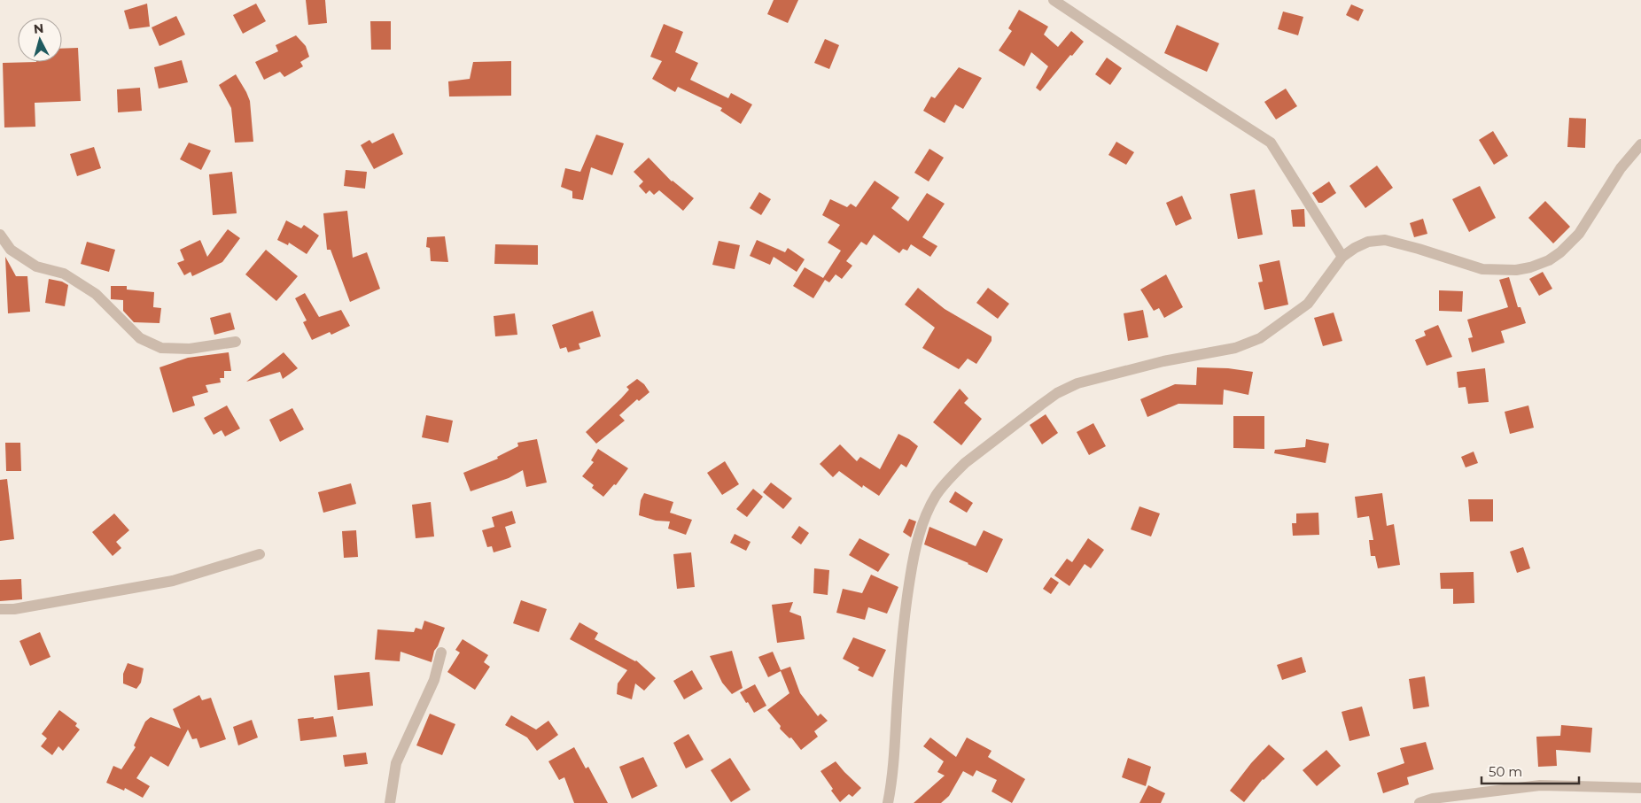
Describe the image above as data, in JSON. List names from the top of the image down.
{
  "scale_bar": "50 m",
  "north": "top"
}
